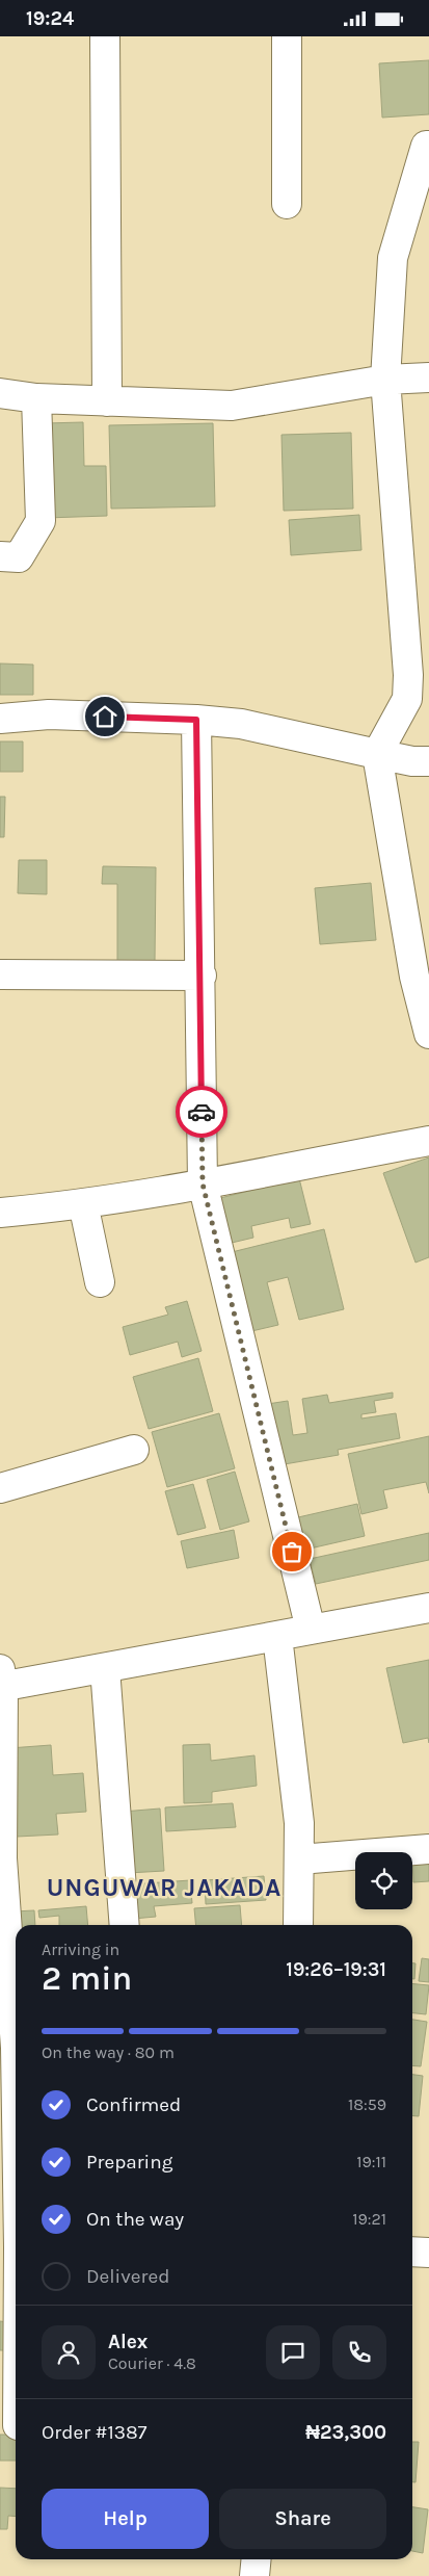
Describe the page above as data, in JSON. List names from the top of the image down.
{
  "districts": ["UNGUWAR JAKADA"],
  "page": {
    "status": "19:24",
    "heading": ["2 min", "Arriving in", "19:26–19:31"],
    "panel": [
      "Alex",
      "Courier · 4.8",
      "Order #1387",
      "₦23,300"
    ],
    "bar": "On the way · 80 m",
    "list": [
      ["Confirmed", "18:59"],
      ["Preparing", "19:11"],
      ["On the way", "19:21"],
      "Delivered"
    ],
    "buttons": ["Help", "Share"]
  }
}
